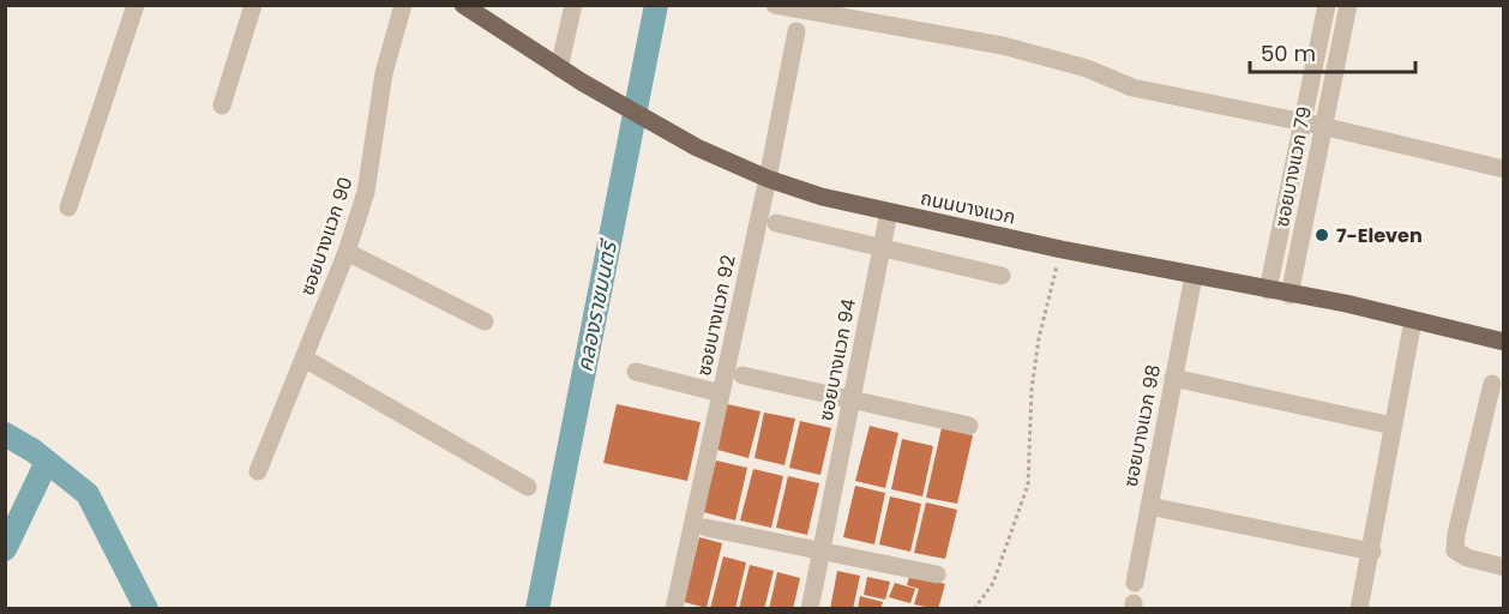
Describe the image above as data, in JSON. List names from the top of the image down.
{
  "streets": {
    "main road": ["ถนนบางแวก"],
    "street": [
      "ซอยบางแวก 79",
      "ซอยบางแวก 90",
      "ซอยบางแวก 92",
      "ซอยบางแวก 94",
      "ซอยบางแวก 98"
    ]
  },
  "crossings": [
    ["ซอยบางแวก 79", "ถนนบางแวก"],
    ["ถนนบางแวก", "ซอยบางแวก 92"],
    ["ถนนบางแวก", "ซอยบางแวก 94"],
    ["ถนนบางแวก", "ซอยบางแวก 98"]
  ],
  "water": ["คลองราชมนตรี"],
  "places": ["7-Eleven"],
  "scale_bar": "50 m"
}
